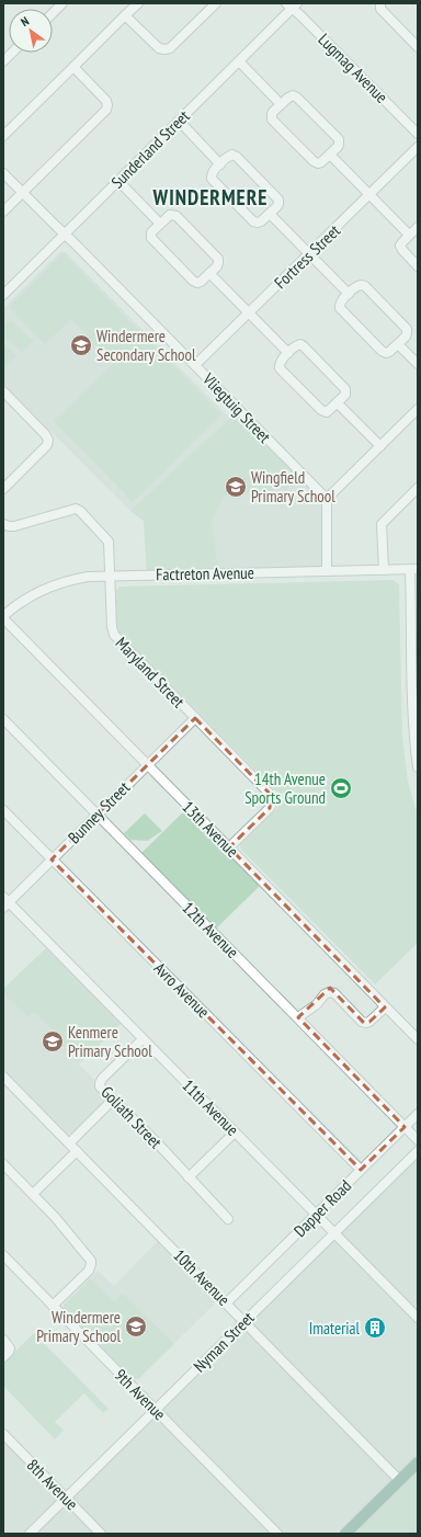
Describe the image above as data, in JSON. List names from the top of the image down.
{
  "streets": {
    "street": [
      "Lugmag Avenue",
      "Sunderland Street",
      "Fortress Street",
      "Vliegtuig Street",
      "Factreton Avenue",
      "Maryland Street",
      "Bunney Street",
      "13th Avenue",
      "12th Avenue",
      "Avro Avenue",
      "11th Avenue",
      "Goliath Street",
      "Dapper Road",
      "10th Avenue",
      "Nyman Street",
      "9th Avenue",
      "8th Avenue"
    ]
  },
  "crossings": [
    ["Lugmag Avenue", "Sunderland Street"],
    ["Sunderland Street", "Vliegtuig Street"],
    ["Fortress Street", "Vliegtuig Street"],
    ["Factreton Avenue", "Maryland Street"],
    ["Factreton Avenue", "13th Avenue"],
    ["Maryland Street", "Bunney Street"],
    ["Maryland Street", "13th Avenue"],
    ["Bunney Street", "13th Avenue"],
    ["Bunney Street", "12th Avenue"],
    ["Bunney Street", "Avro Avenue"],
    ["Bunney Street", "11th Avenue"],
    ["12th Avenue", "Dapper Road"],
    ["Avro Avenue", "Dapper Road"],
    ["11th Avenue", "Goliath Street"],
    ["11th Avenue", "Dapper Road"],
    ["11th Avenue", "Nyman Street"],
    ["Dapper Road", "10th Avenue"],
    ["10th Avenue", "Nyman Street"],
    ["Nyman Street", "9th Avenue"],
    ["Nyman Street", "8th Avenue"]
  ],
  "districts": ["WINDERMERE"],
  "places": {
    "school or university": [
      "Windermere Secondary School",
      "Wingfield Primary School",
      "Kenmere Primary School",
      "Windermere Primary School"
    ],
    "sports": ["14th Avenue Sports Ground"],
    "building": ["Imaterial"]
  },
  "north": "top left"
}
